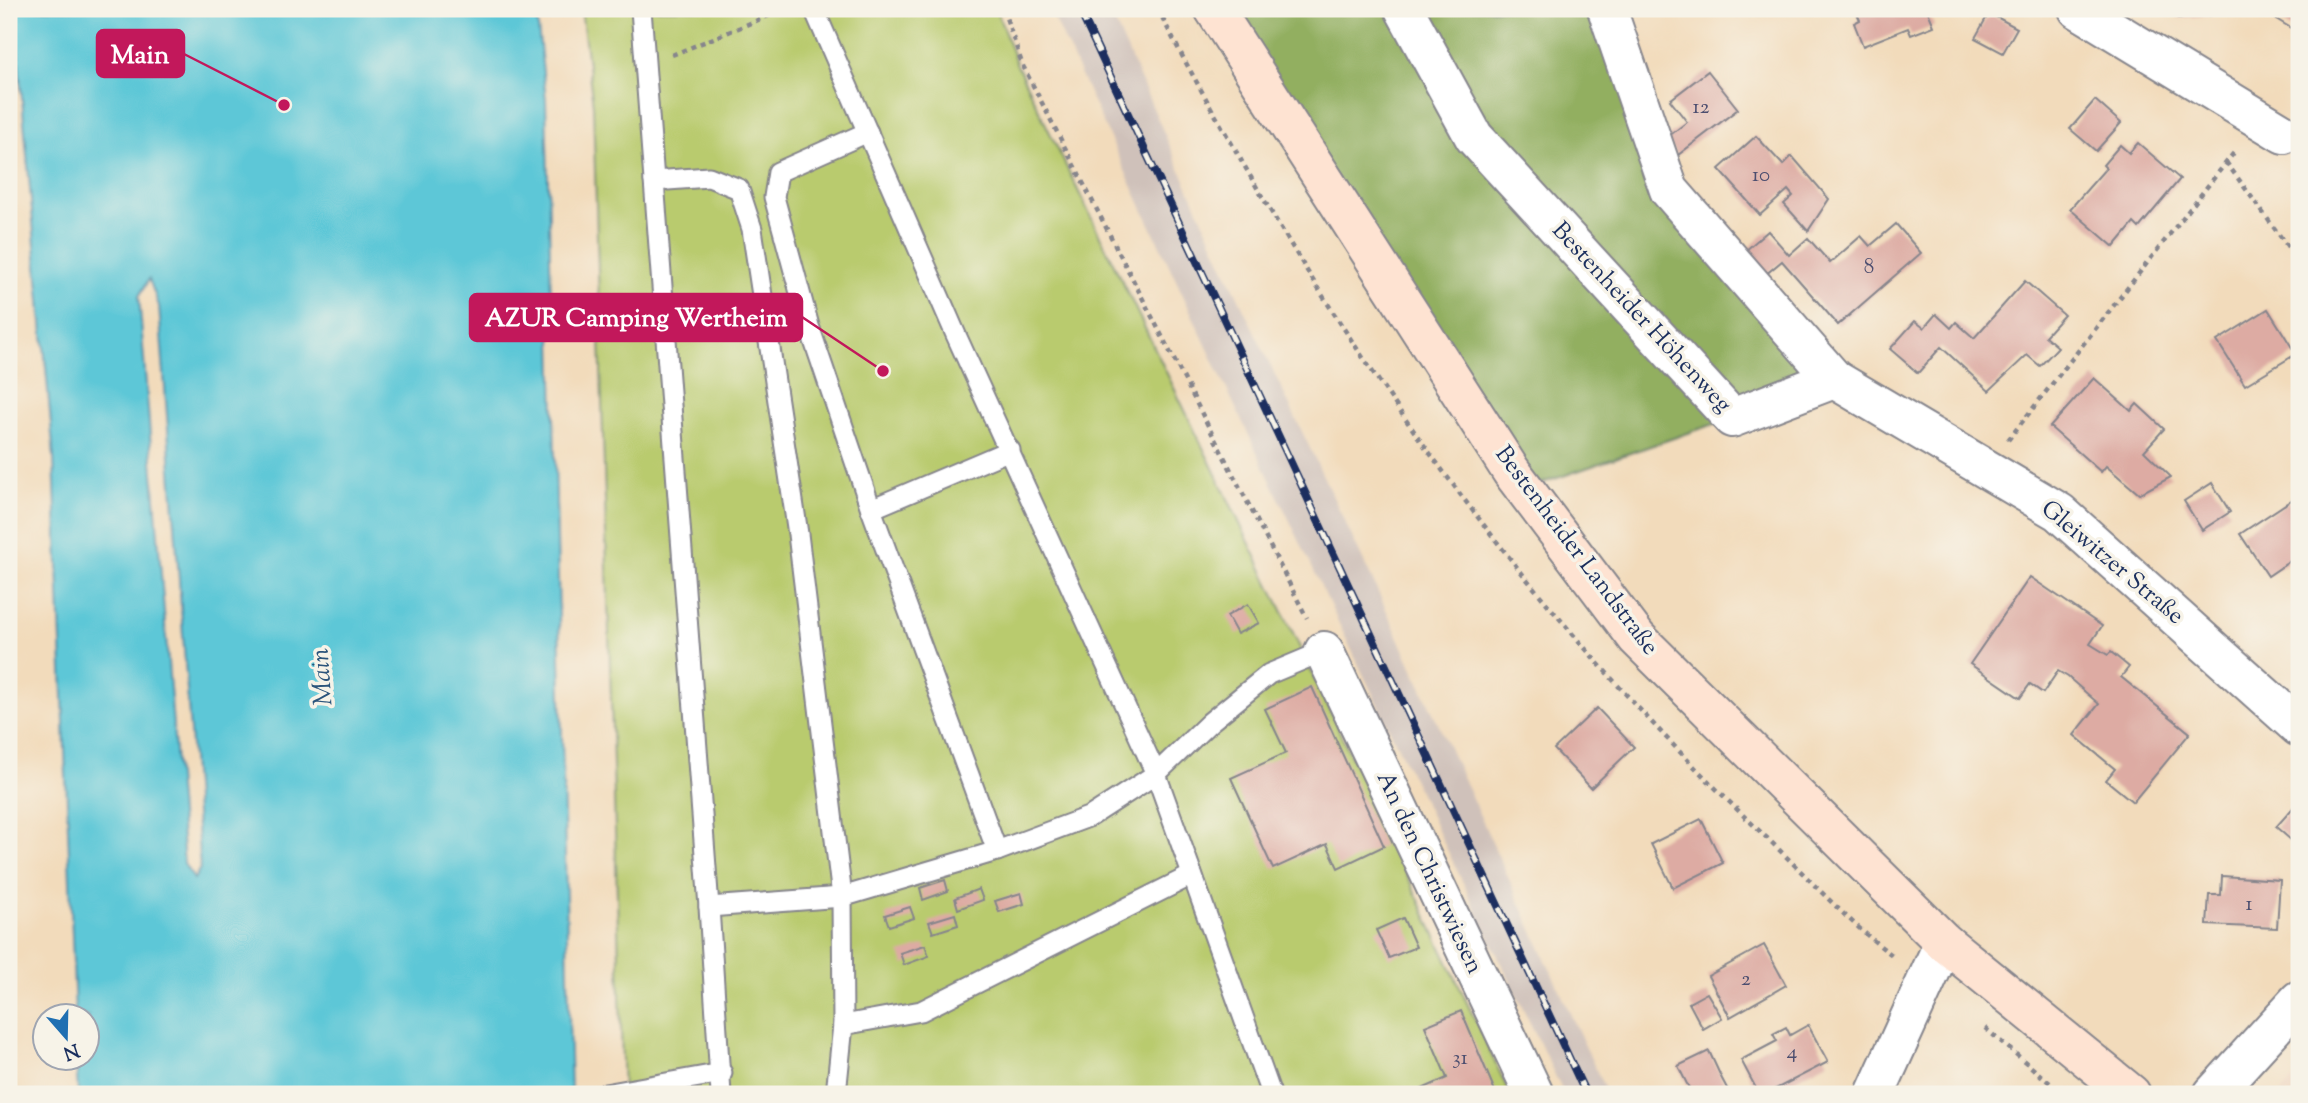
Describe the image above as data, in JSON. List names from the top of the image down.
{
  "streets": {
    "main road": ["Bestenheider Landstraße"],
    "street": ["Bestenheider Höhenweg", "Gleiwitzer Straße", "An den Christwiesen"]
  },
  "crossings": [
    ["Bestenheider Höhenweg", "Gleiwitzer Straße"]
  ],
  "water": ["Main"],
  "places": ["Main", "AZUR Camping Wertheim"],
  "house_numbers": [
    "12",
    "10",
    "8",
    "1",
    "2",
    "4",
    "31"
  ],
  "north": "bottom"
}
